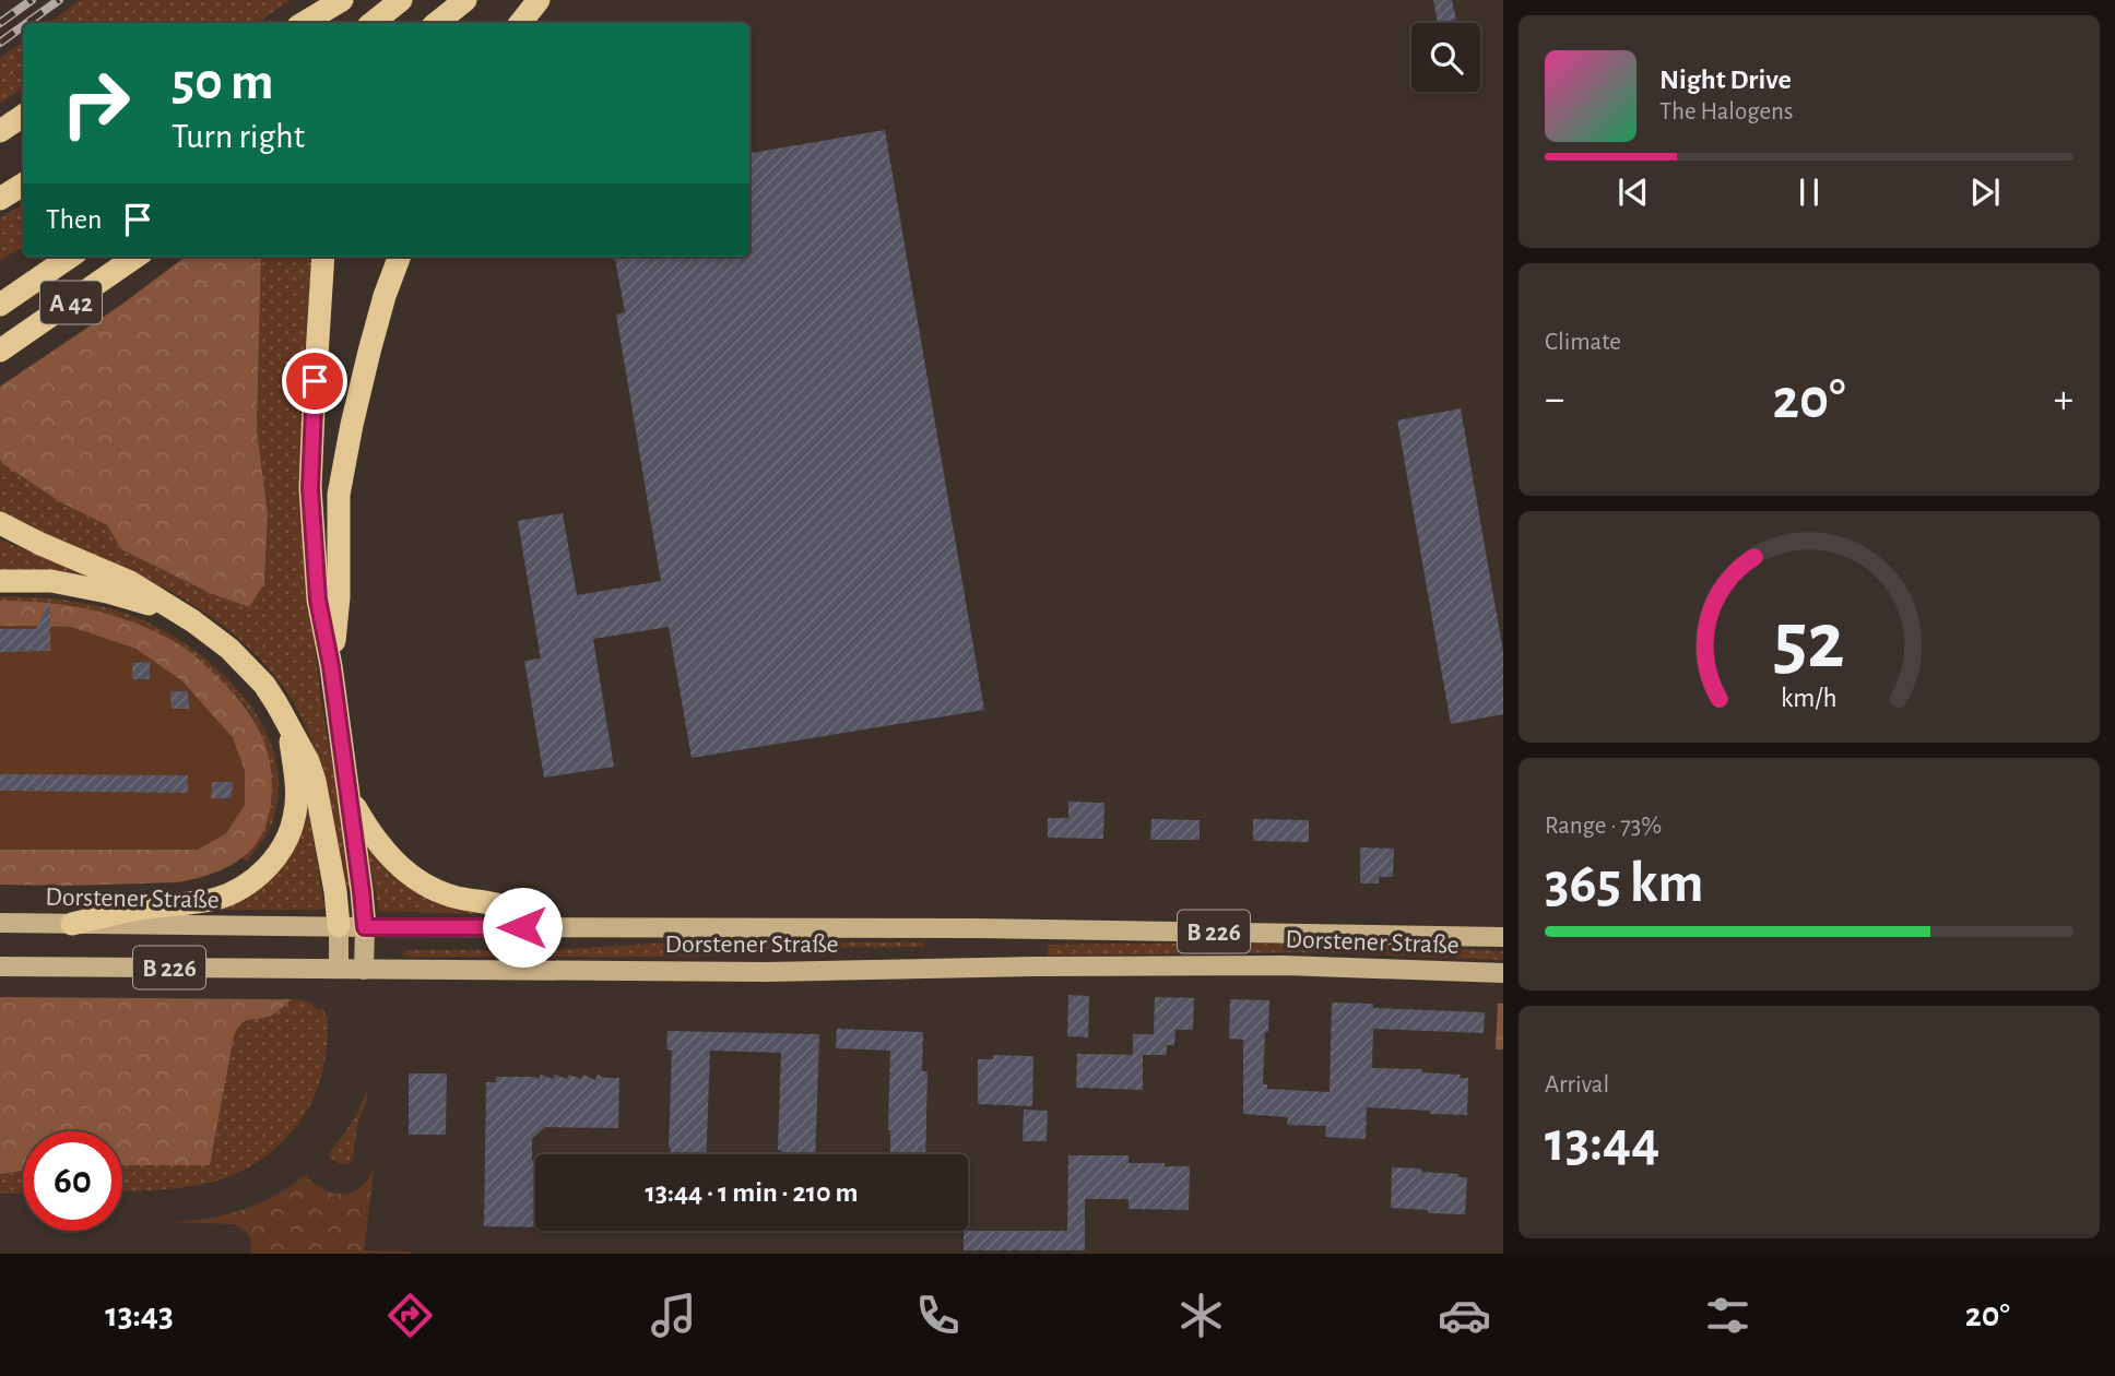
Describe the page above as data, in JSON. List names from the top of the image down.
{
  "streets": {
    "highway": ["A 42"],
    "main road": ["Dorstener Straße", "B 226"]
  },
  "page": {
    "turn": ["50 m", "Turn right"],
    "song": ["Night Drive", "The Halogens"],
    "then": "Then",
    "tile": [
      "Climate",
      ["Range · 73%", "365 km"],
      ["Arrival", "13:44"]
    ],
    "heat": ["−", "20°", "+"],
    "limit": "60",
    "trip": "13:44 · 1 min · 210 m",
    "tabs": ["13:43", "20°"],
    "gauge": ["52", "km/h"]
  }
}
